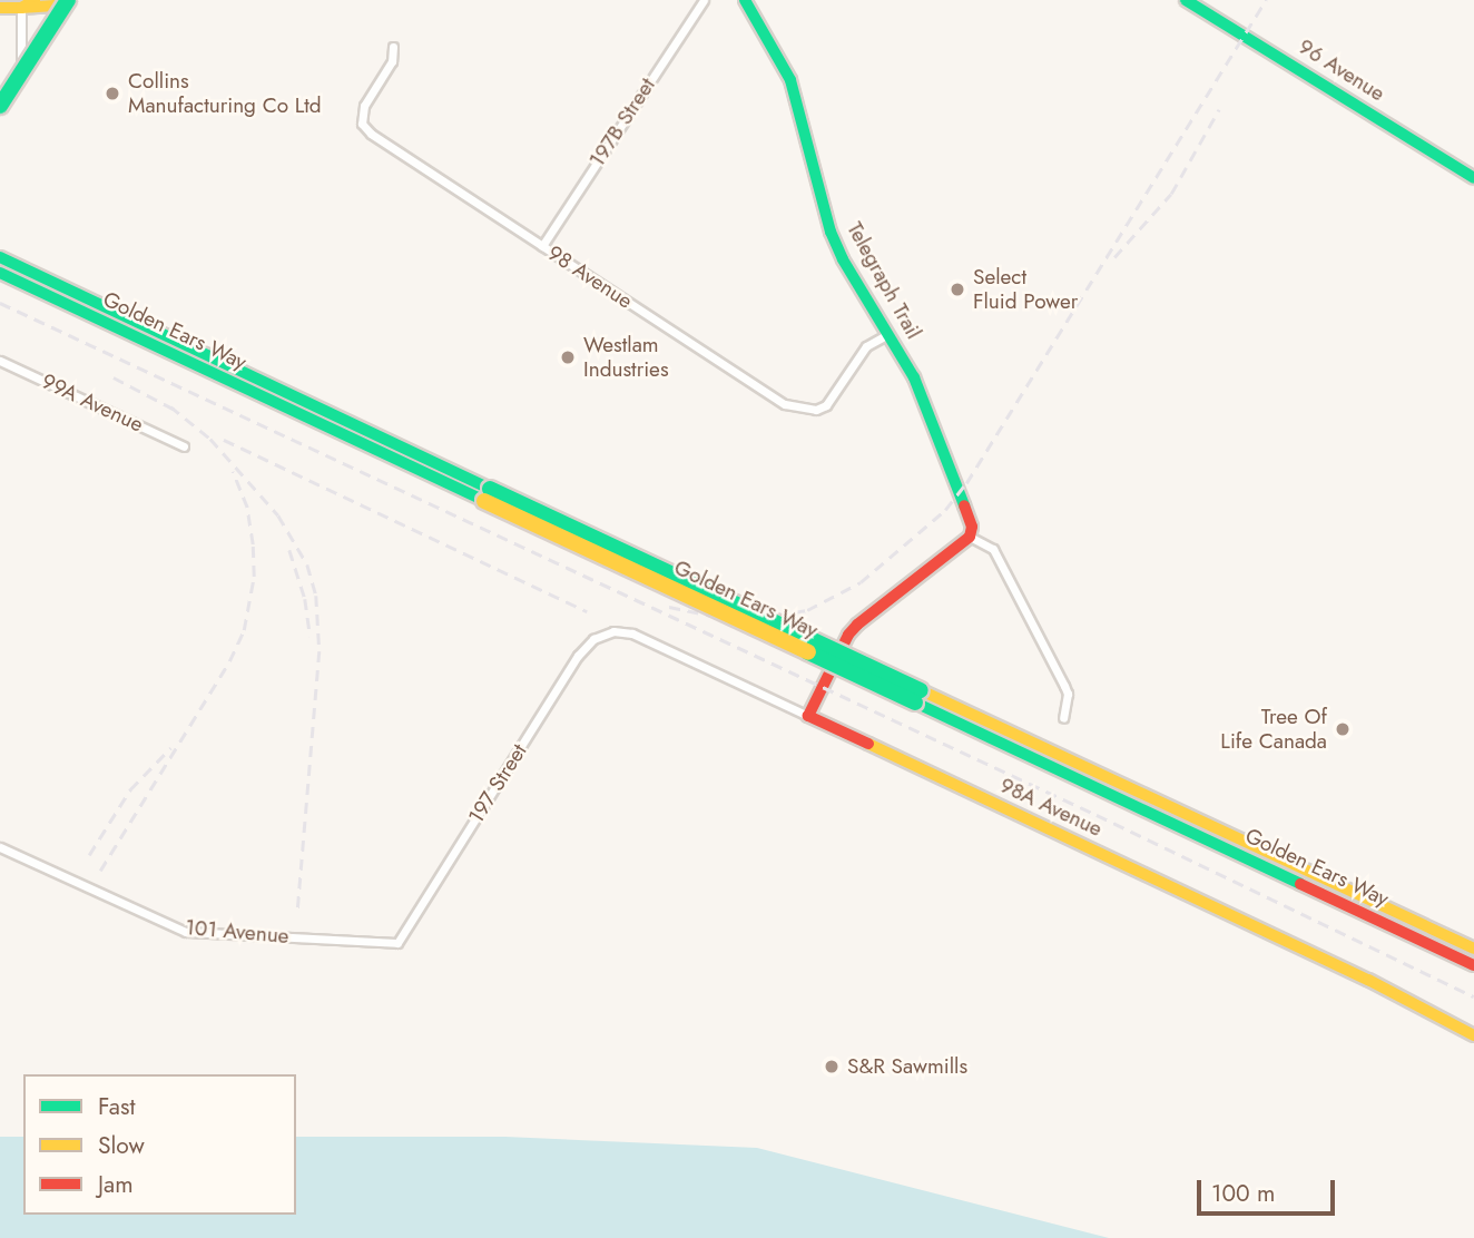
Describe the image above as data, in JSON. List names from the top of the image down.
{
  "streets": {
    "main road": [
      "96 Avenue",
      "Telegraph Trail",
      "Golden Ears Way",
      "98A Avenue"
    ],
    "street": [
      "197B Street",
      "98 Avenue",
      "99A Avenue",
      "197 Street",
      "101 Avenue"
    ]
  },
  "crossings": [
    ["197B Street", "98 Avenue"],
    ["98 Avenue", "Telegraph Trail"],
    ["197 Street", "98A Avenue"],
    ["197 Street", "101 Avenue"]
  ],
  "places": [
    "Collins Manufacturing Co Ltd",
    "Select Fluid Power",
    "Westlam Industries",
    "Tree Of Life Canada",
    "S&R Sawmills"
  ],
  "legend": ["Fast", "Slow", "Jam"],
  "scale_bar": "100 m"
}
